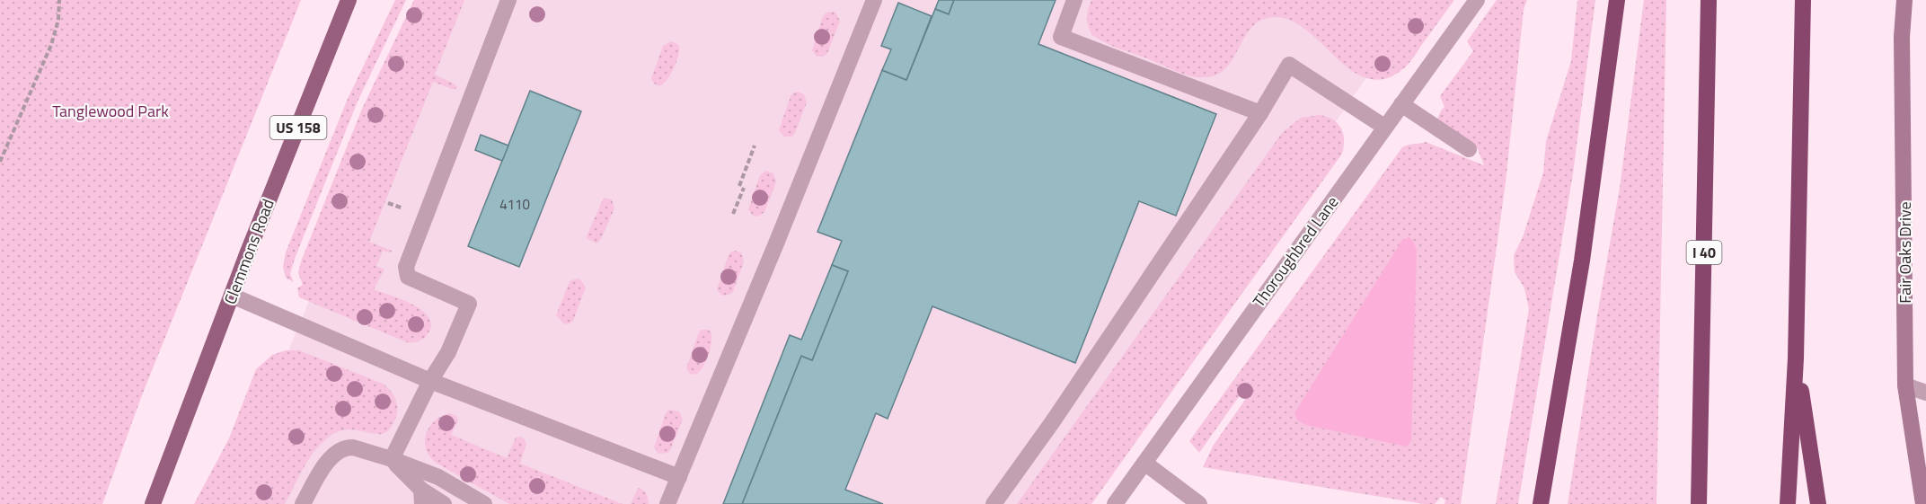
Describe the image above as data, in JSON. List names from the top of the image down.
{
  "streets": {
    "highway": ["I 40"],
    "main road": ["US 158", "Clemmons Road"],
    "street": ["Thoroughbred Lane", "Fair Oaks Drive"]
  },
  "parks": ["Tanglewood Park"],
  "house_numbers": ["4110"]
}
